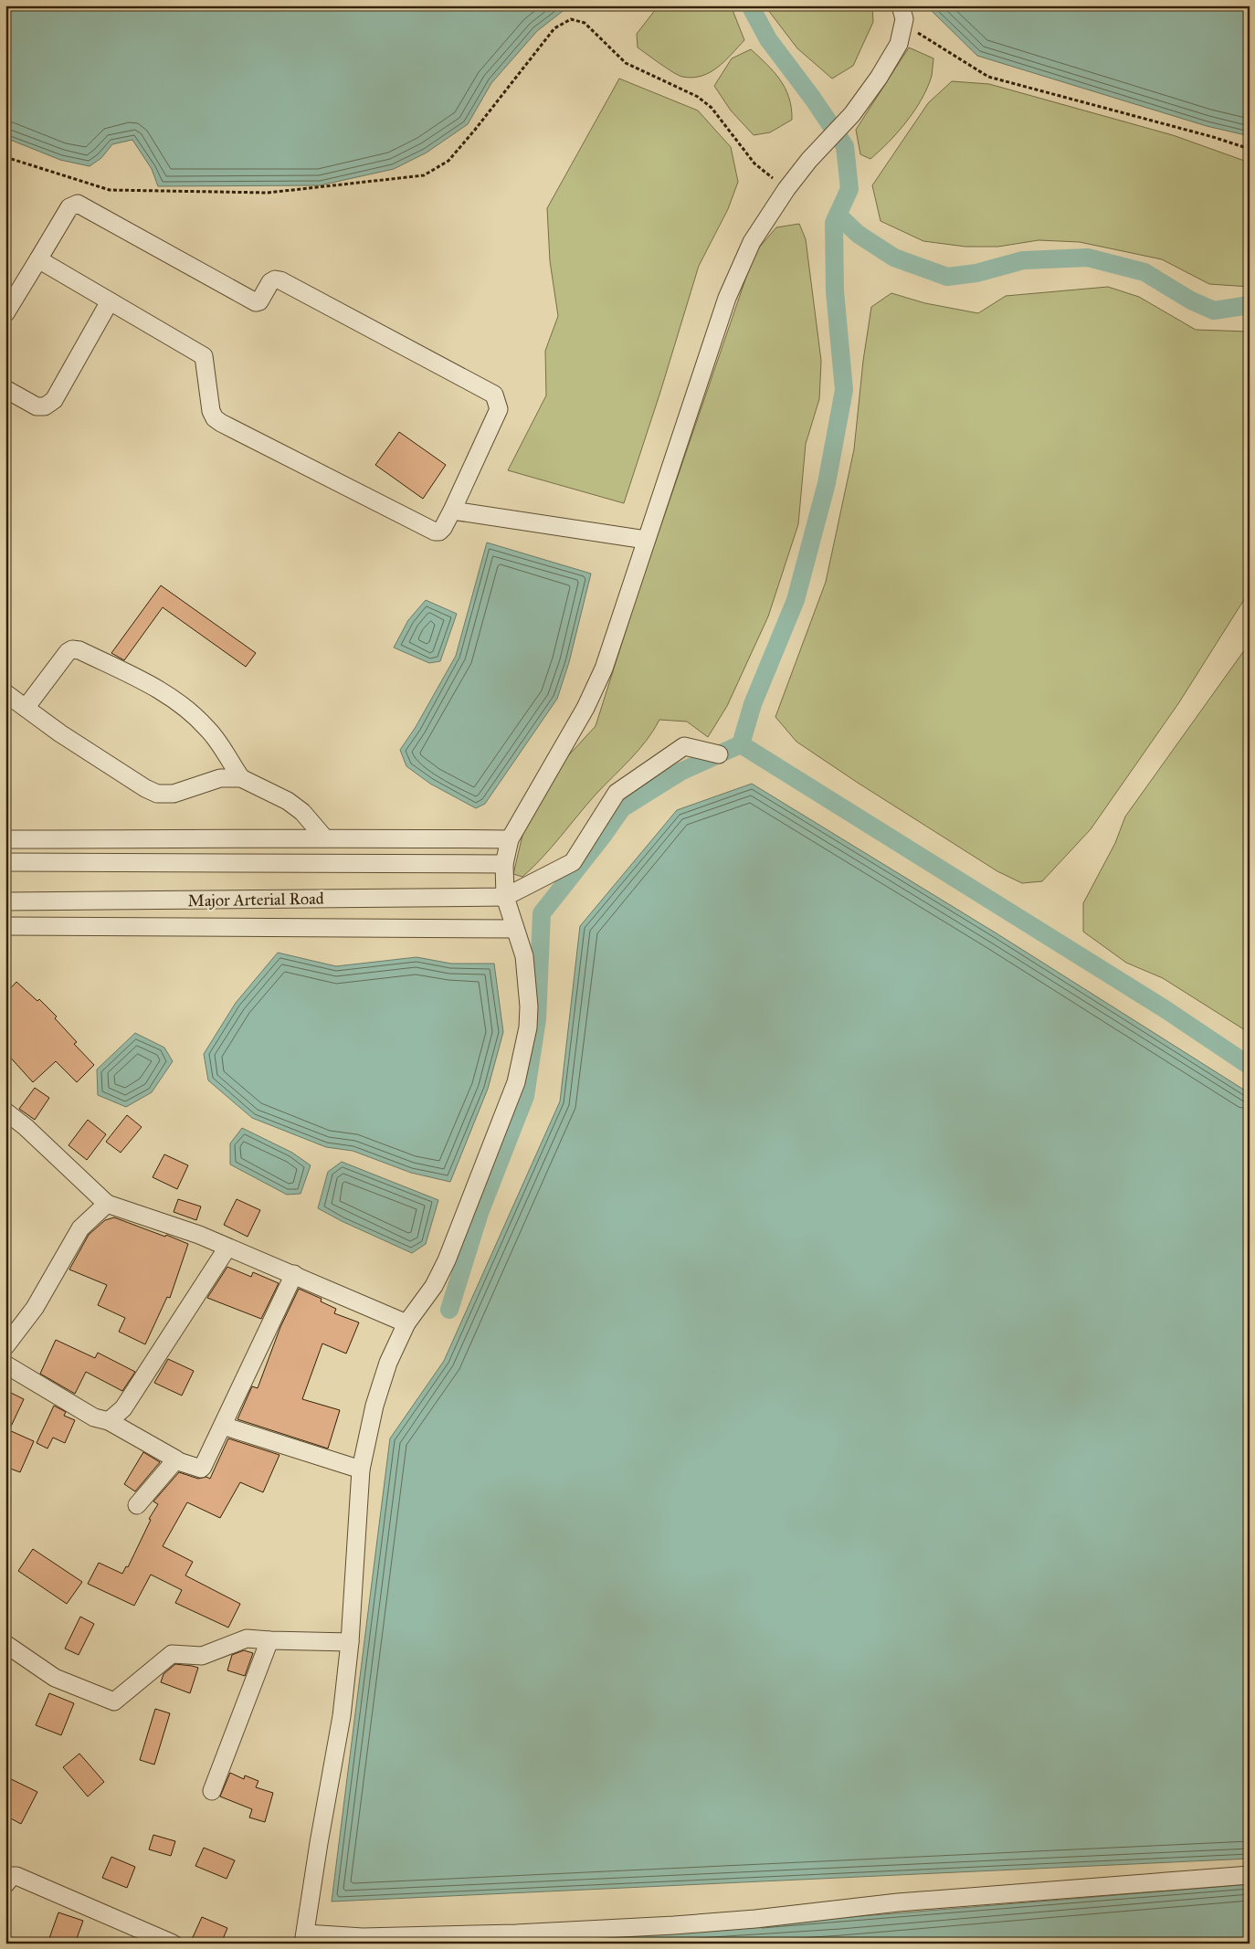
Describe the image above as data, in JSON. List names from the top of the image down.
{
  "streets": {
    "street": ["Major Arterial Road"]
  }
}
